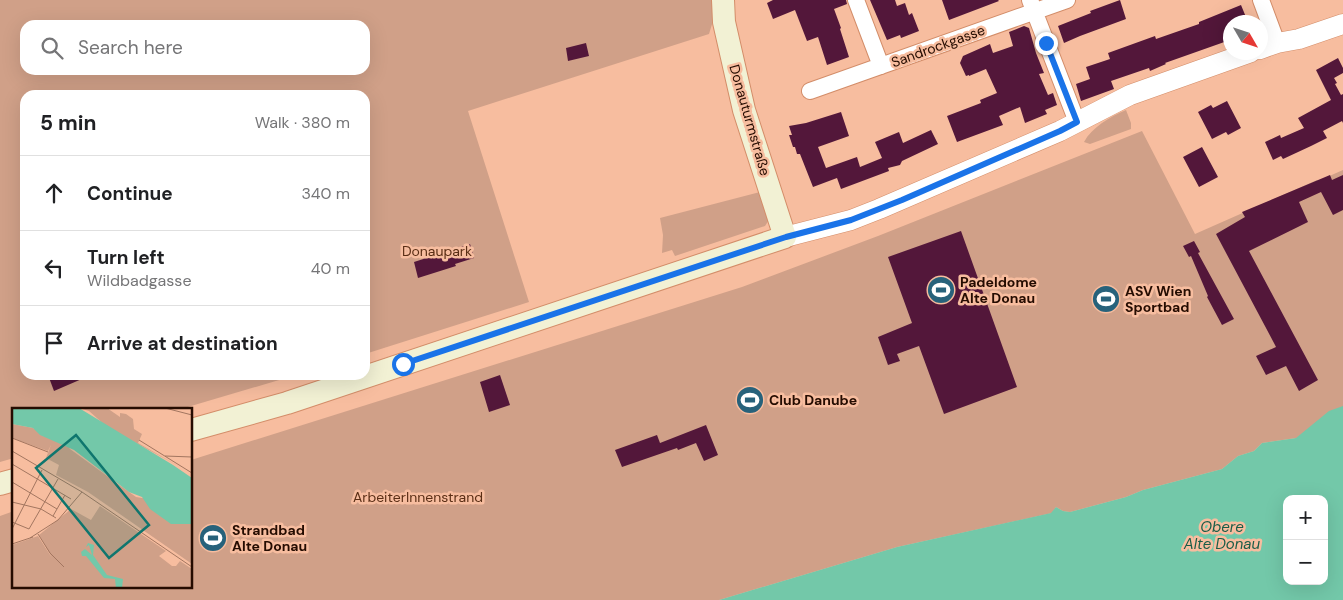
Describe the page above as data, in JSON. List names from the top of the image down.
{
  "streets": {
    "main road": ["Donauturmstraße"],
    "street": ["Sandrockgasse"]
  },
  "water": ["Obere Alte Donau"],
  "parks": ["Donaupark", "ArbeiterInnenstrand"],
  "places": {
    "sports": [
      "Padeldome Alte Donau",
      "ASV Wien Sportbad",
      "Club Danube",
      "Strandbad Alte Donau"
    ]
  },
  "north": "bottom right",
  "page": {
    "search": "Search here",
    "heading": ["5 min", "Walk · 380 m"],
    "list": [
      ["Continue", "340 m"],
      ["Turn left", "Wildbadgasse", "40 m"],
      "Arrive at destination"
    ],
    "map_buttons": ["+", "−"]
  }
}
